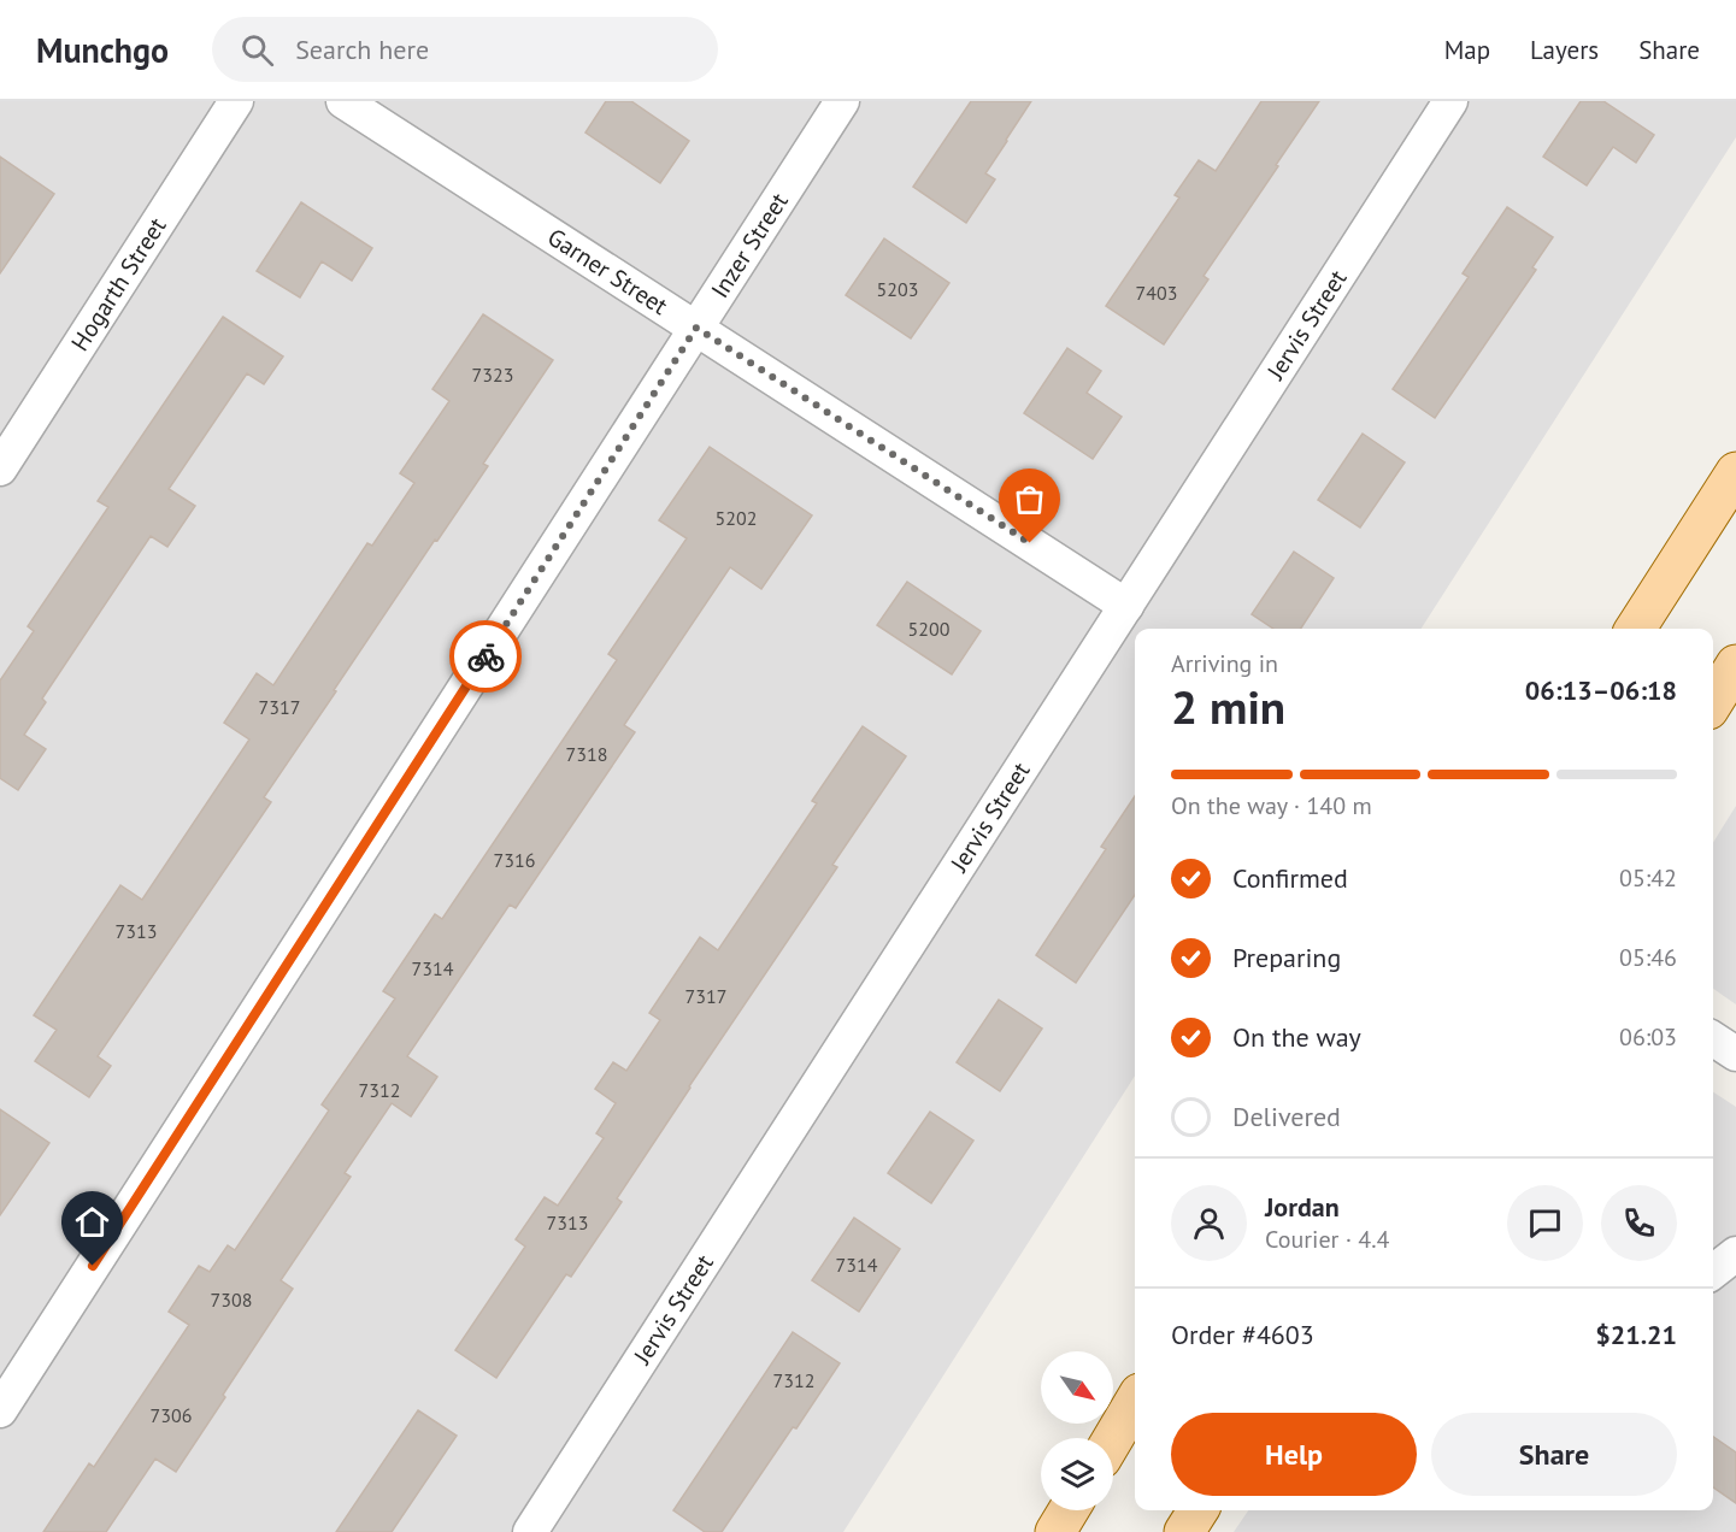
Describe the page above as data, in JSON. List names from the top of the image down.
{
  "streets": {
    "street": [
      "Inzer Street",
      "Garner Street",
      "Hogarth Street",
      "Jervis Street"
    ]
  },
  "crossings": [
    ["Inzer Street", "Garner Street"],
    ["Garner Street", "Jervis Street"]
  ],
  "house_numbers": [
    "5203",
    "7403",
    "7323",
    "5202",
    "5200",
    "7317",
    "7318",
    "7316",
    "7313",
    "7314",
    "7317",
    "7312",
    "7313",
    "7314",
    "7308",
    "7312",
    "7306"
  ],
  "north": "bottom right",
  "page": {
    "header": "Munchgo",
    "search": "Search here",
    "nav": ["Map", "Layers", "Share"],
    "heading": ["2 min", "Arriving in", "06:13–06:18"],
    "panel": [
      "Jordan",
      "Courier · 4.4",
      "Order #4603",
      "$21.21"
    ],
    "bar": "On the way · 140 m",
    "list": [
      ["Confirmed", "05:42"],
      ["Preparing", "05:46"],
      ["On the way", "06:03"],
      "Delivered"
    ],
    "buttons": ["Help", "Share"]
  }
}
